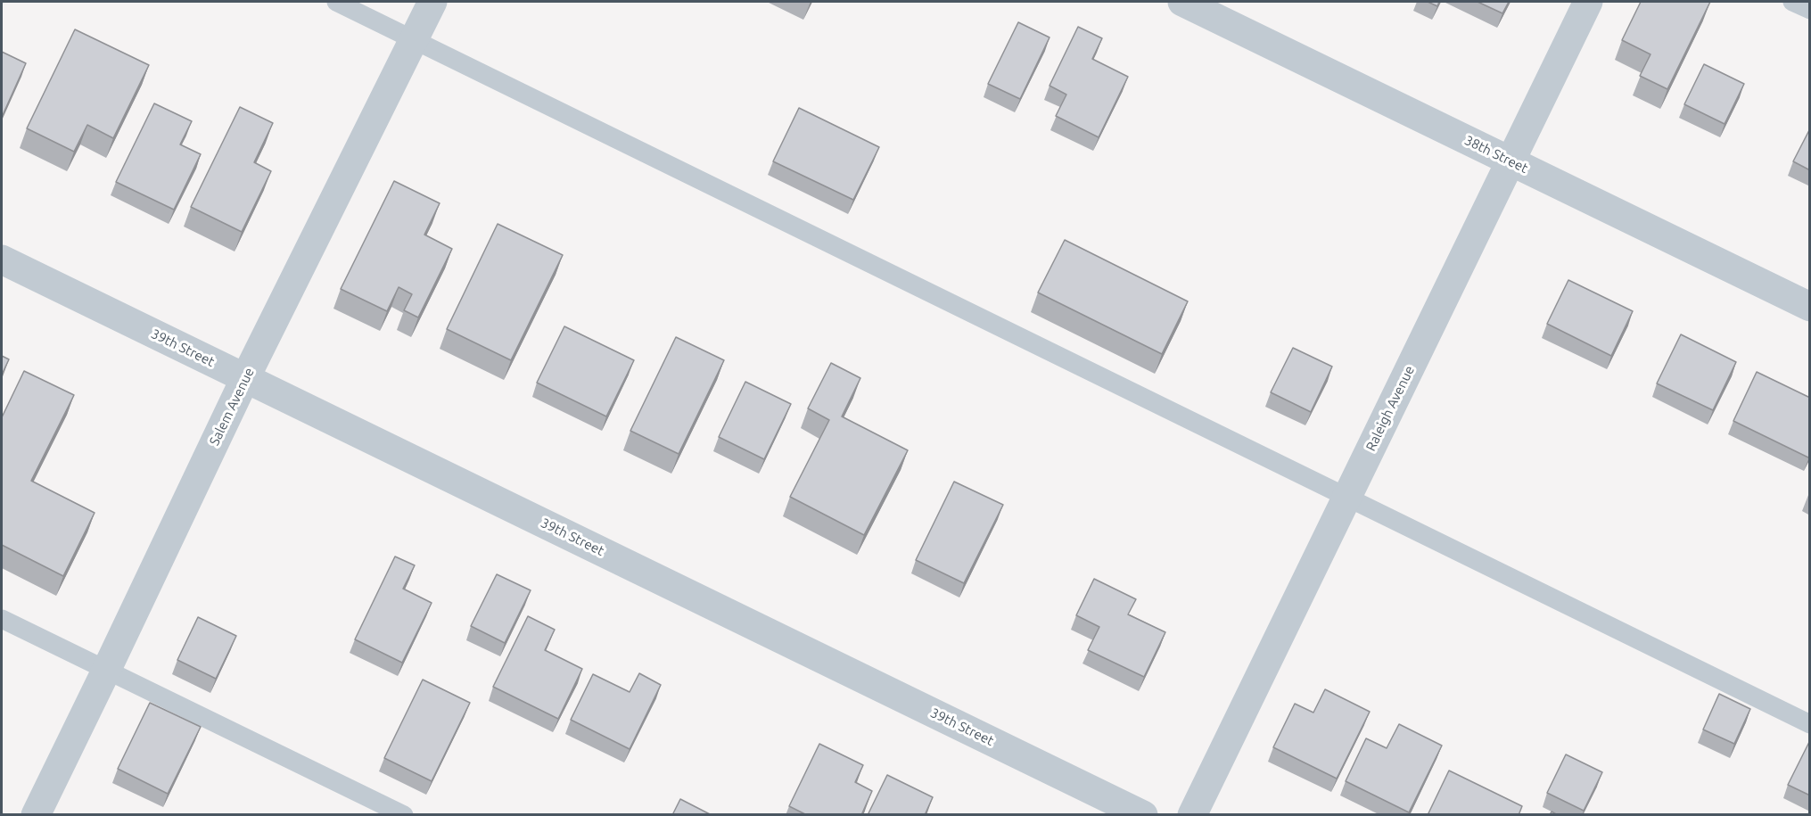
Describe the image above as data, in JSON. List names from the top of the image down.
{
  "streets": {
    "street": [
      "38th Street",
      "39th Street",
      "Salem Avenue",
      "Raleigh Avenue"
    ]
  },
  "crossings": [
    ["38th Street", "Raleigh Avenue"],
    ["39th Street", "Salem Avenue"]
  ]
}
